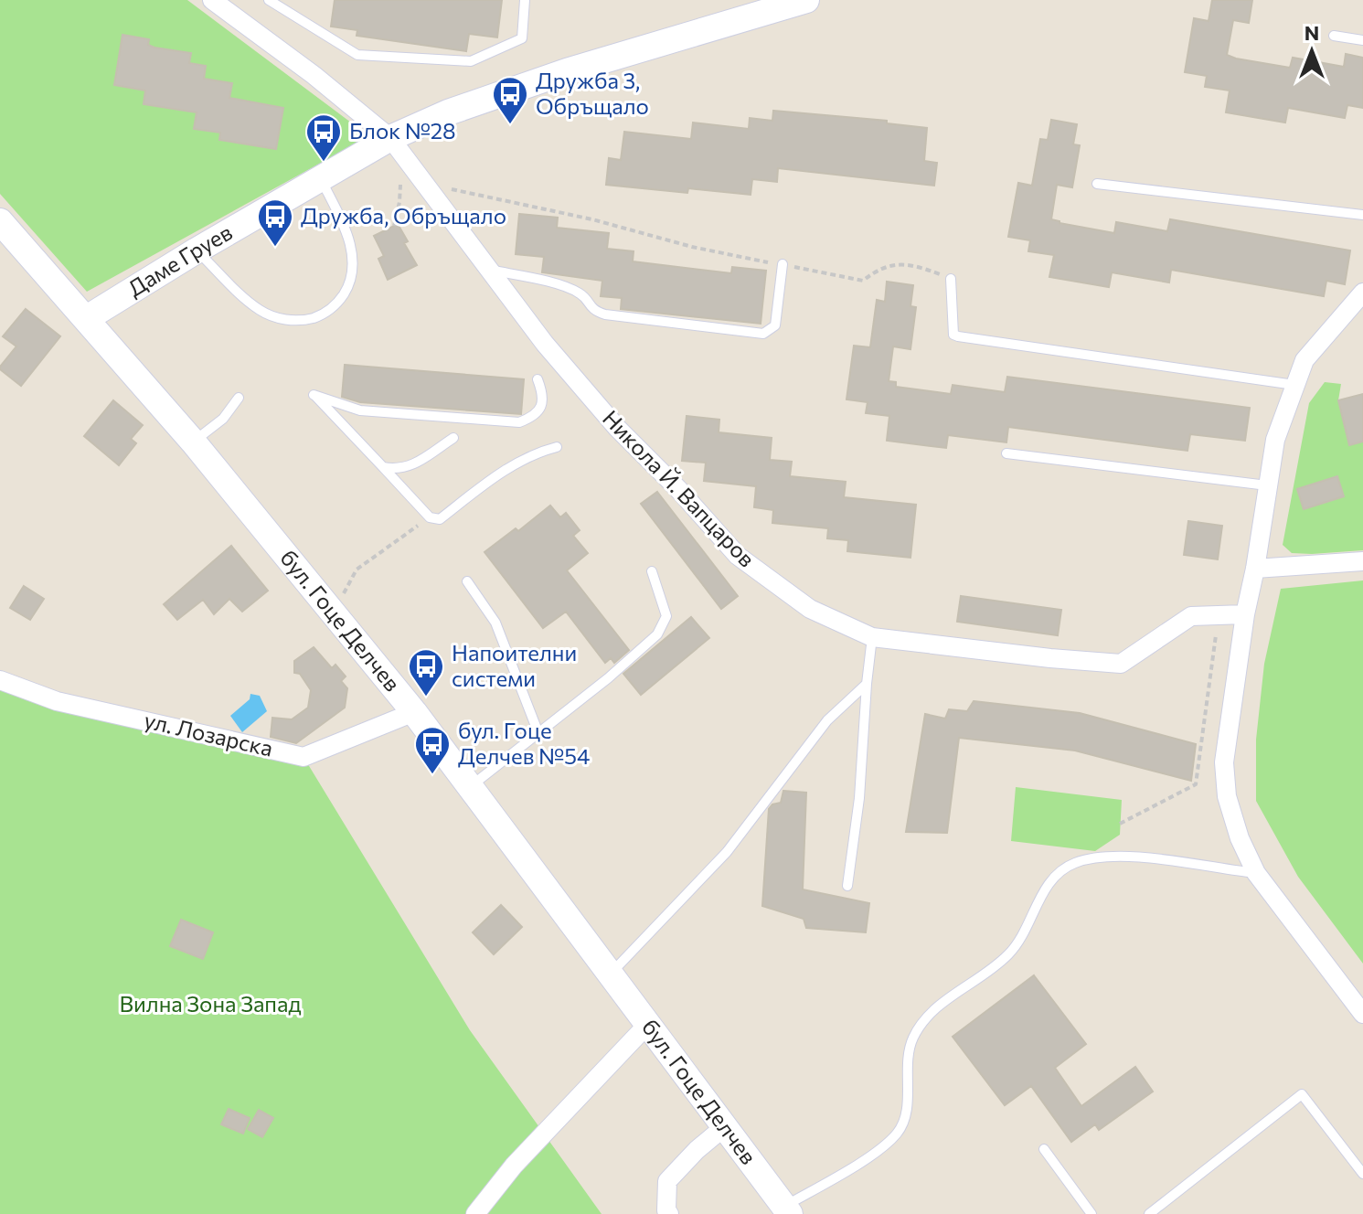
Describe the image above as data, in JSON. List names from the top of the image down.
{
  "streets": {
    "main road": ["Даме Груев", "бул. Гоце Делчев"],
    "street": ["Никола Й. Вапцаров", "ул. Лозарска"]
  },
  "crossings": [
    ["Даме Груев", "Никола Й. Вапцаров"],
    ["Даме Груев", "бул. Гоце Делчев"],
    ["бул. Гоце Делчев", "ул. Лозарска"]
  ],
  "parks": ["Вилна Зона Запад"],
  "places": {
    "bus stop": [
      "Дружба 3, Обръщало",
      "Блок №28",
      "Дружба, Обръщало",
      "Напоителни системи",
      "бул. Гоце Делчев №54"
    ]
  },
  "north": "top"
}
